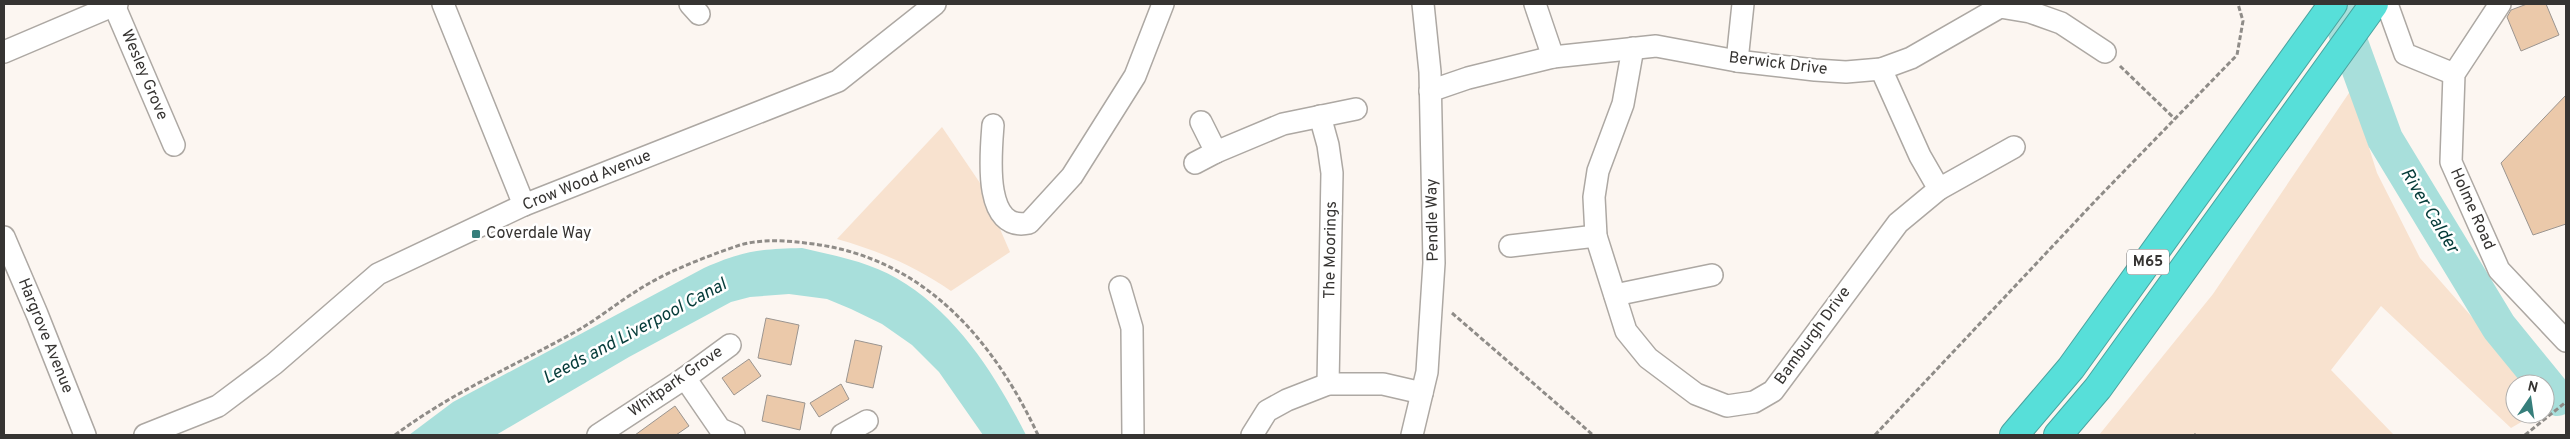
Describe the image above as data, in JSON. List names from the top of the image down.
{
  "streets": {
    "highway": ["M65"],
    "street": [
      "Berwick Drive",
      "Wesley Grove",
      "Crow Wood Avenue",
      "Holme Road",
      "Pendle Way",
      "The Moorings",
      "Hargrove Avenue",
      "Bamburgh Drive",
      "Whitpark Grove"
    ]
  },
  "crossings": [
    ["Berwick Drive", "Pendle Way"],
    ["Berwick Drive", "Bamburgh Drive"]
  ],
  "water": ["River Calder", "Leeds and Liverpool Canal"],
  "places": {
    "transit": ["Coverdale Way"]
  },
  "north": "top"
}
